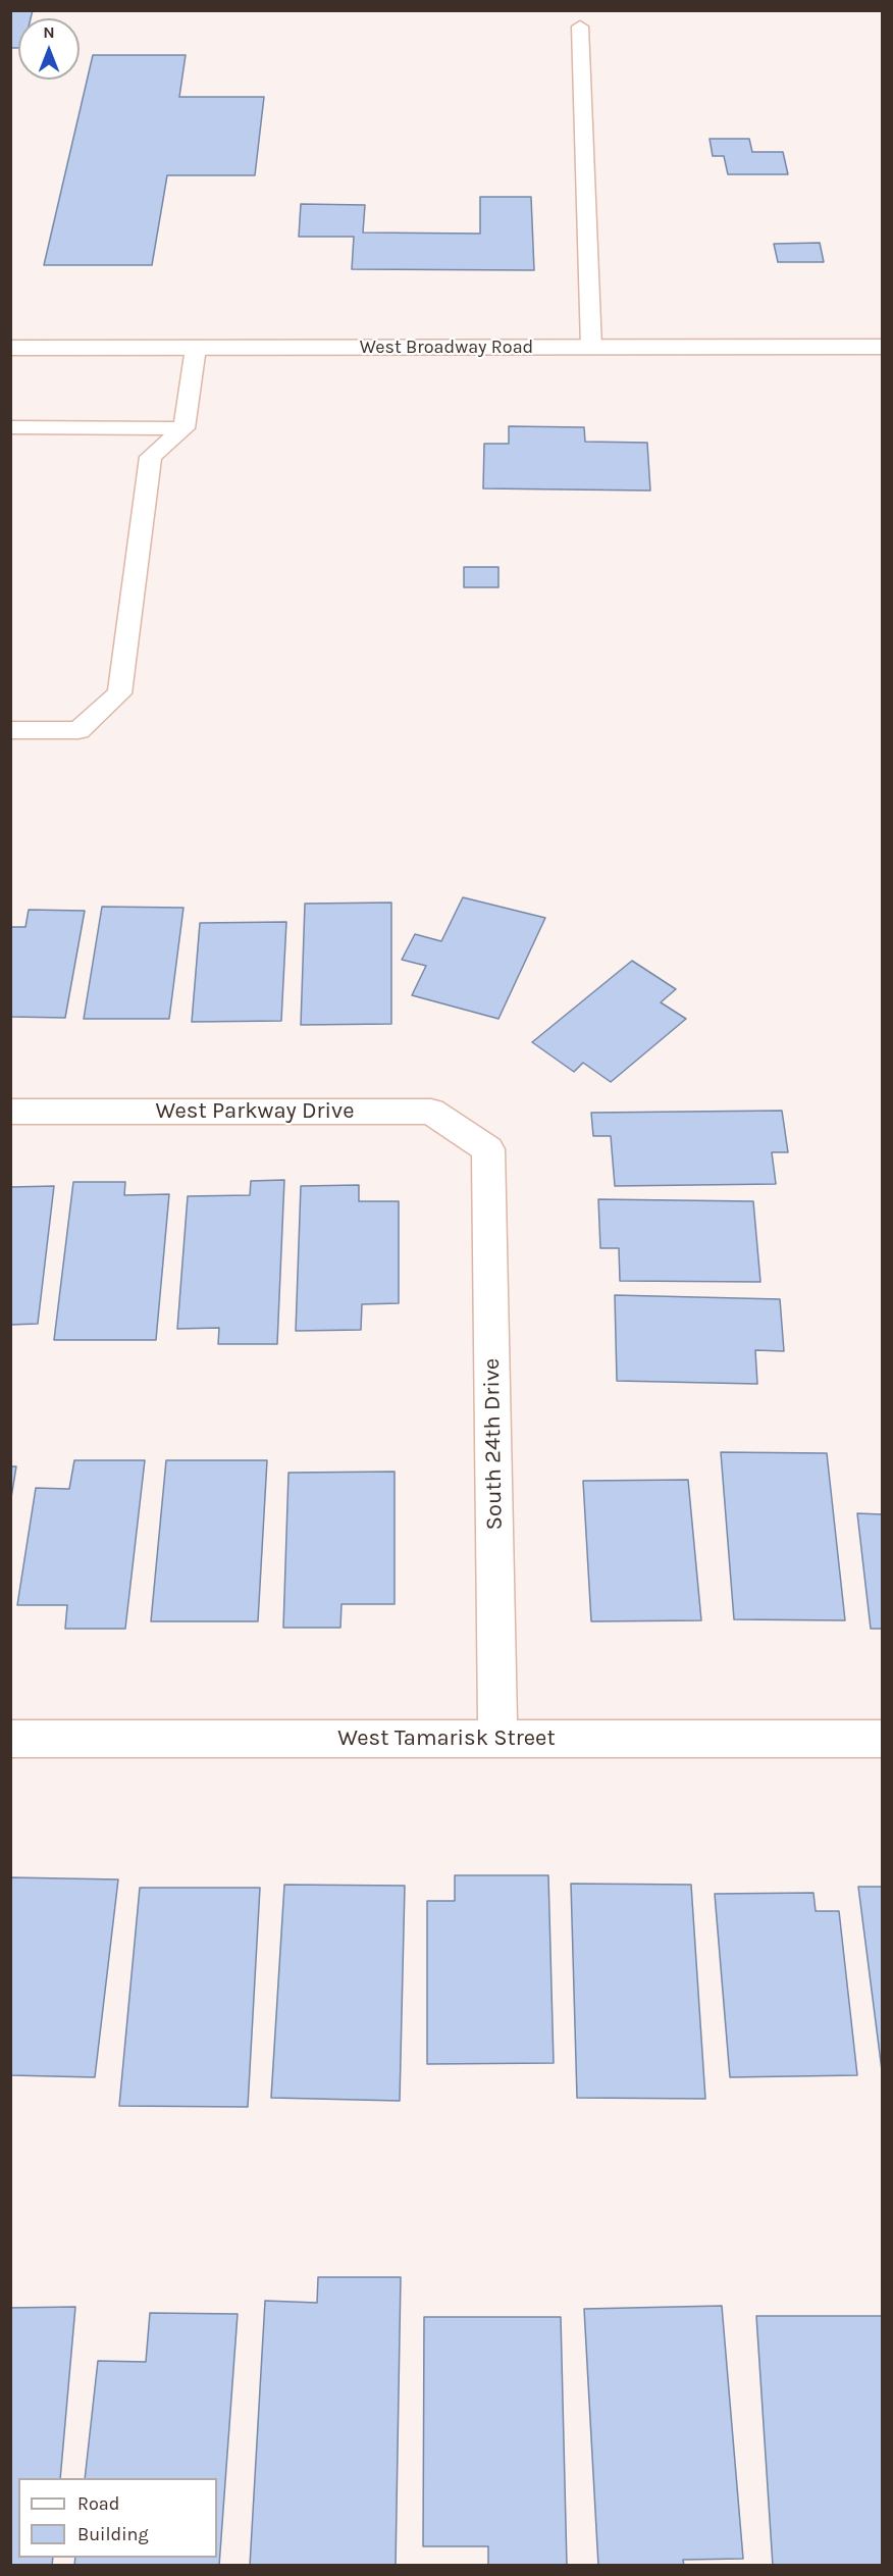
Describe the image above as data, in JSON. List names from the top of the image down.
{
  "streets": {
    "street": [
      "West Broadway Road",
      "West Parkway Drive",
      "South 24th Drive",
      "West Tamarisk Street"
    ]
  },
  "crossings": [
    ["West Parkway Drive", "South 24th Drive"],
    ["South 24th Drive", "West Tamarisk Street"]
  ],
  "legend": ["Road", "Building"],
  "north": "top"
}
